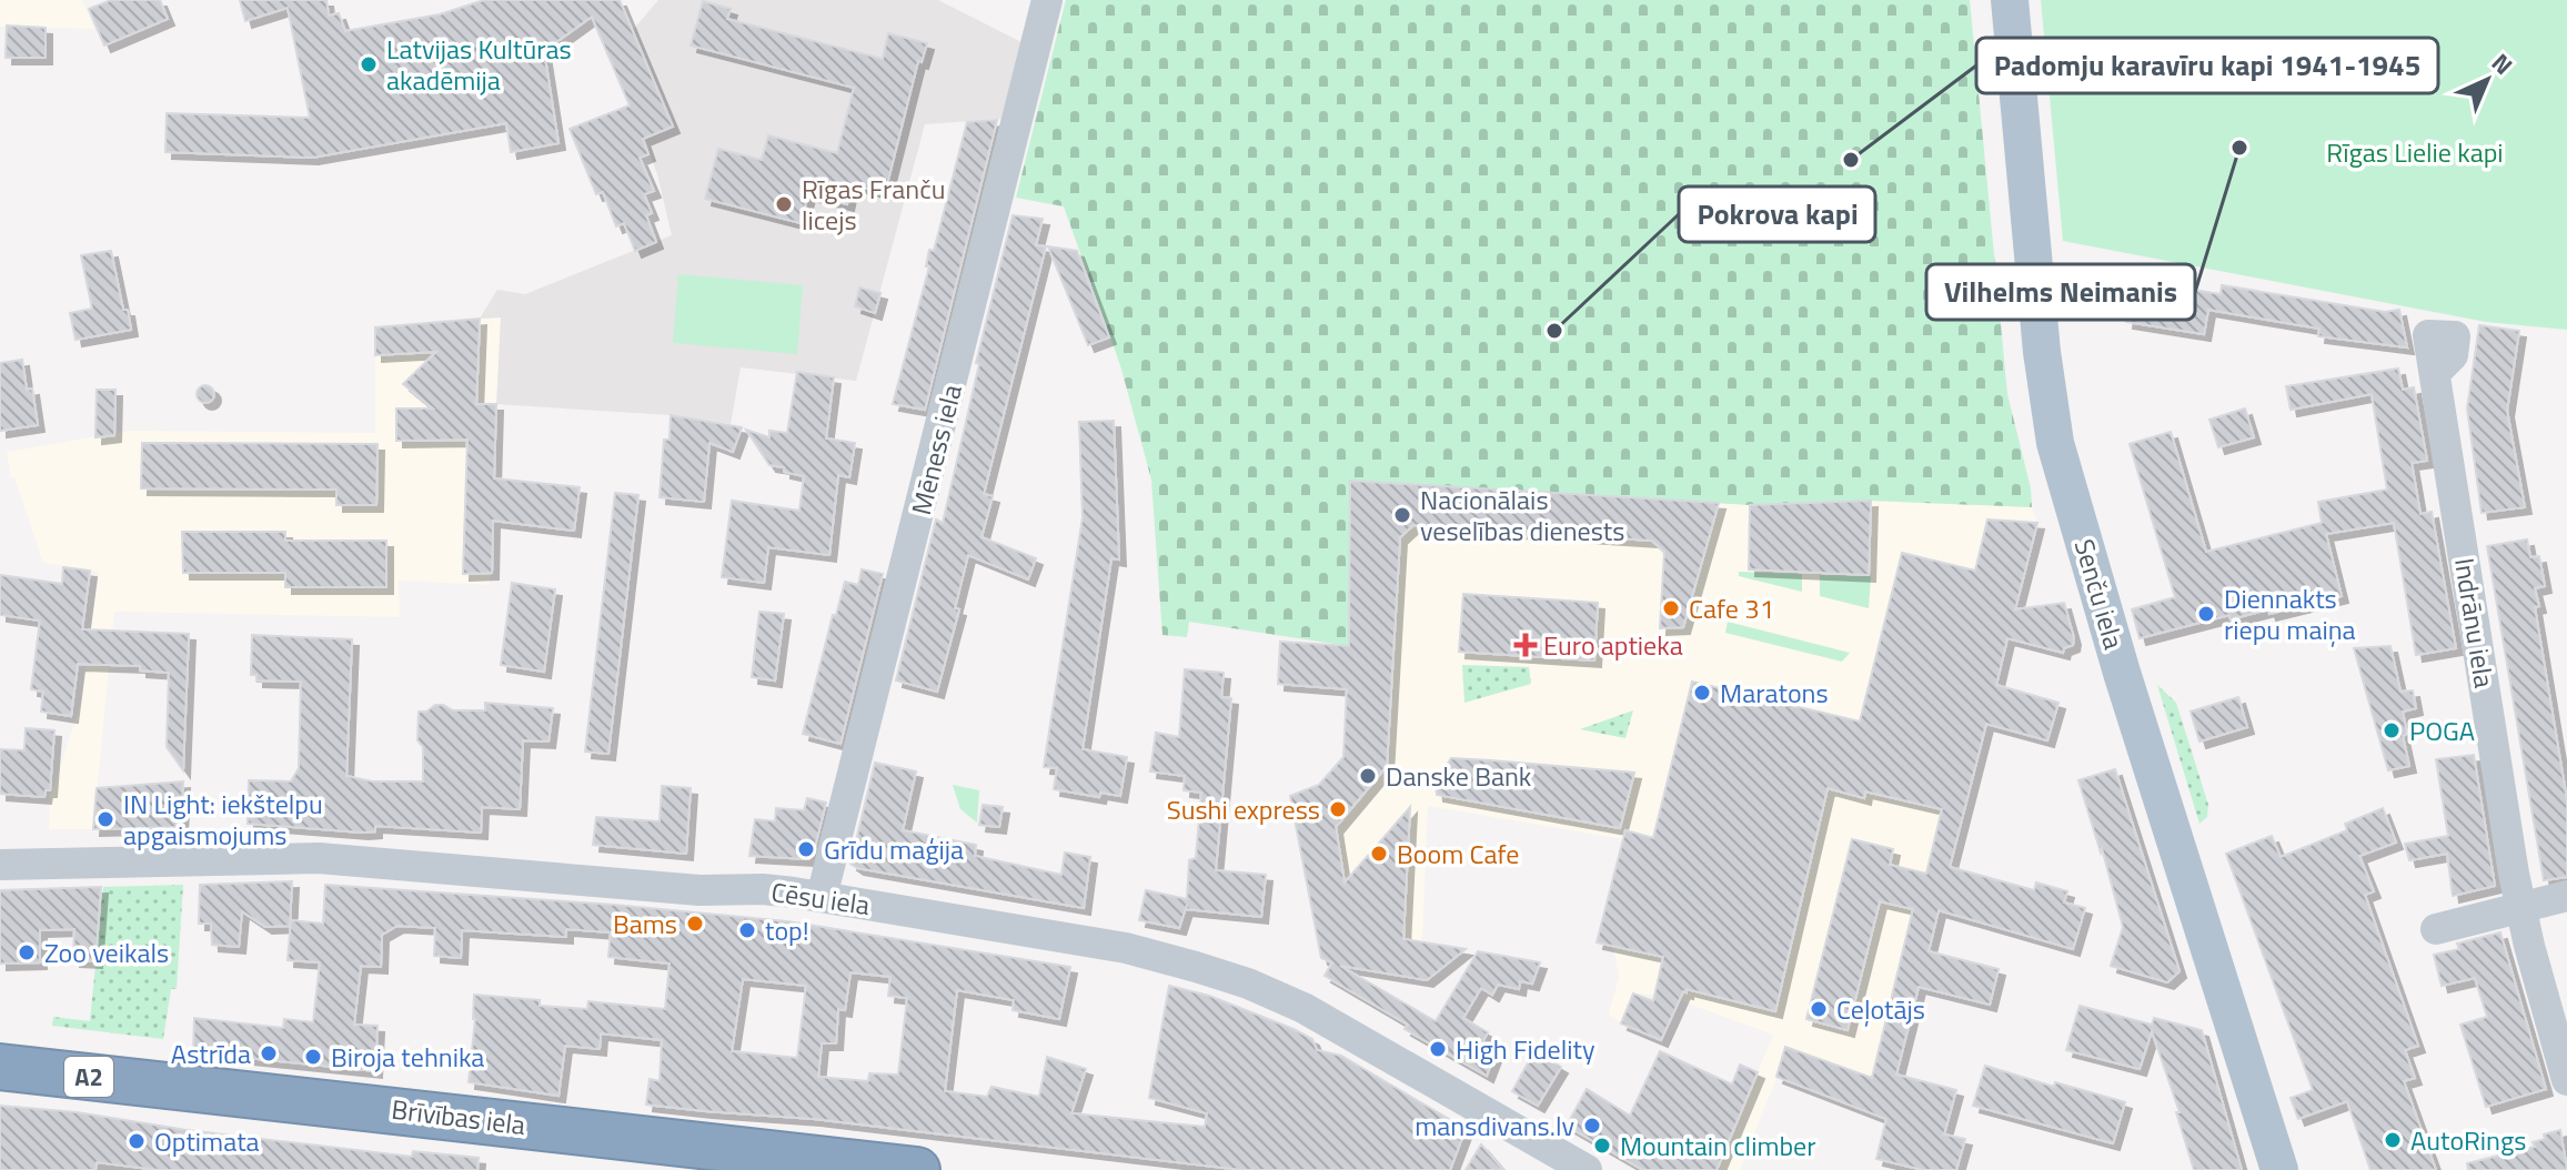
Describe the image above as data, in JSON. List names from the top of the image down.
{
  "streets": {
    "highway": ["A2", "Brīvības iela"],
    "main road": ["Senču iela"],
    "street": ["Mēness iela", "Indrānu iela", "Cēsu iela"]
  },
  "crossings": [
    ["Mēness iela", "Cēsu iela"]
  ],
  "parks": ["Rīgas Lielie kapi"],
  "places": {
    "other": [
      "Latvijas Kultūras akadēmija",
      "Vilhelms Neimanis",
      "Padomju karavīru kapi 1941-1945",
      "Rīgas Franču licejs",
      "Pokrova kapi",
      "Nacionālais veselības dienests",
      "Cafe 31",
      "Diennakts riepu maiņa",
      "Maratons",
      "POGA",
      "Danske Bank",
      "Sushi express",
      "IN Light: iekštelpu apgaismojums",
      "Grīdu maģija",
      "Boom Cafe",
      "Bams",
      "top!",
      "Zoo veikals",
      "Ceļotājs",
      "High Fidelity",
      "Astrīda",
      "Biroja tehnika",
      "mansdivans.lv",
      "AutoRings",
      "Optimata",
      "Mountain climber"
    ],
    "health": ["Euro aptieka"]
  },
  "north": "top right"
}
